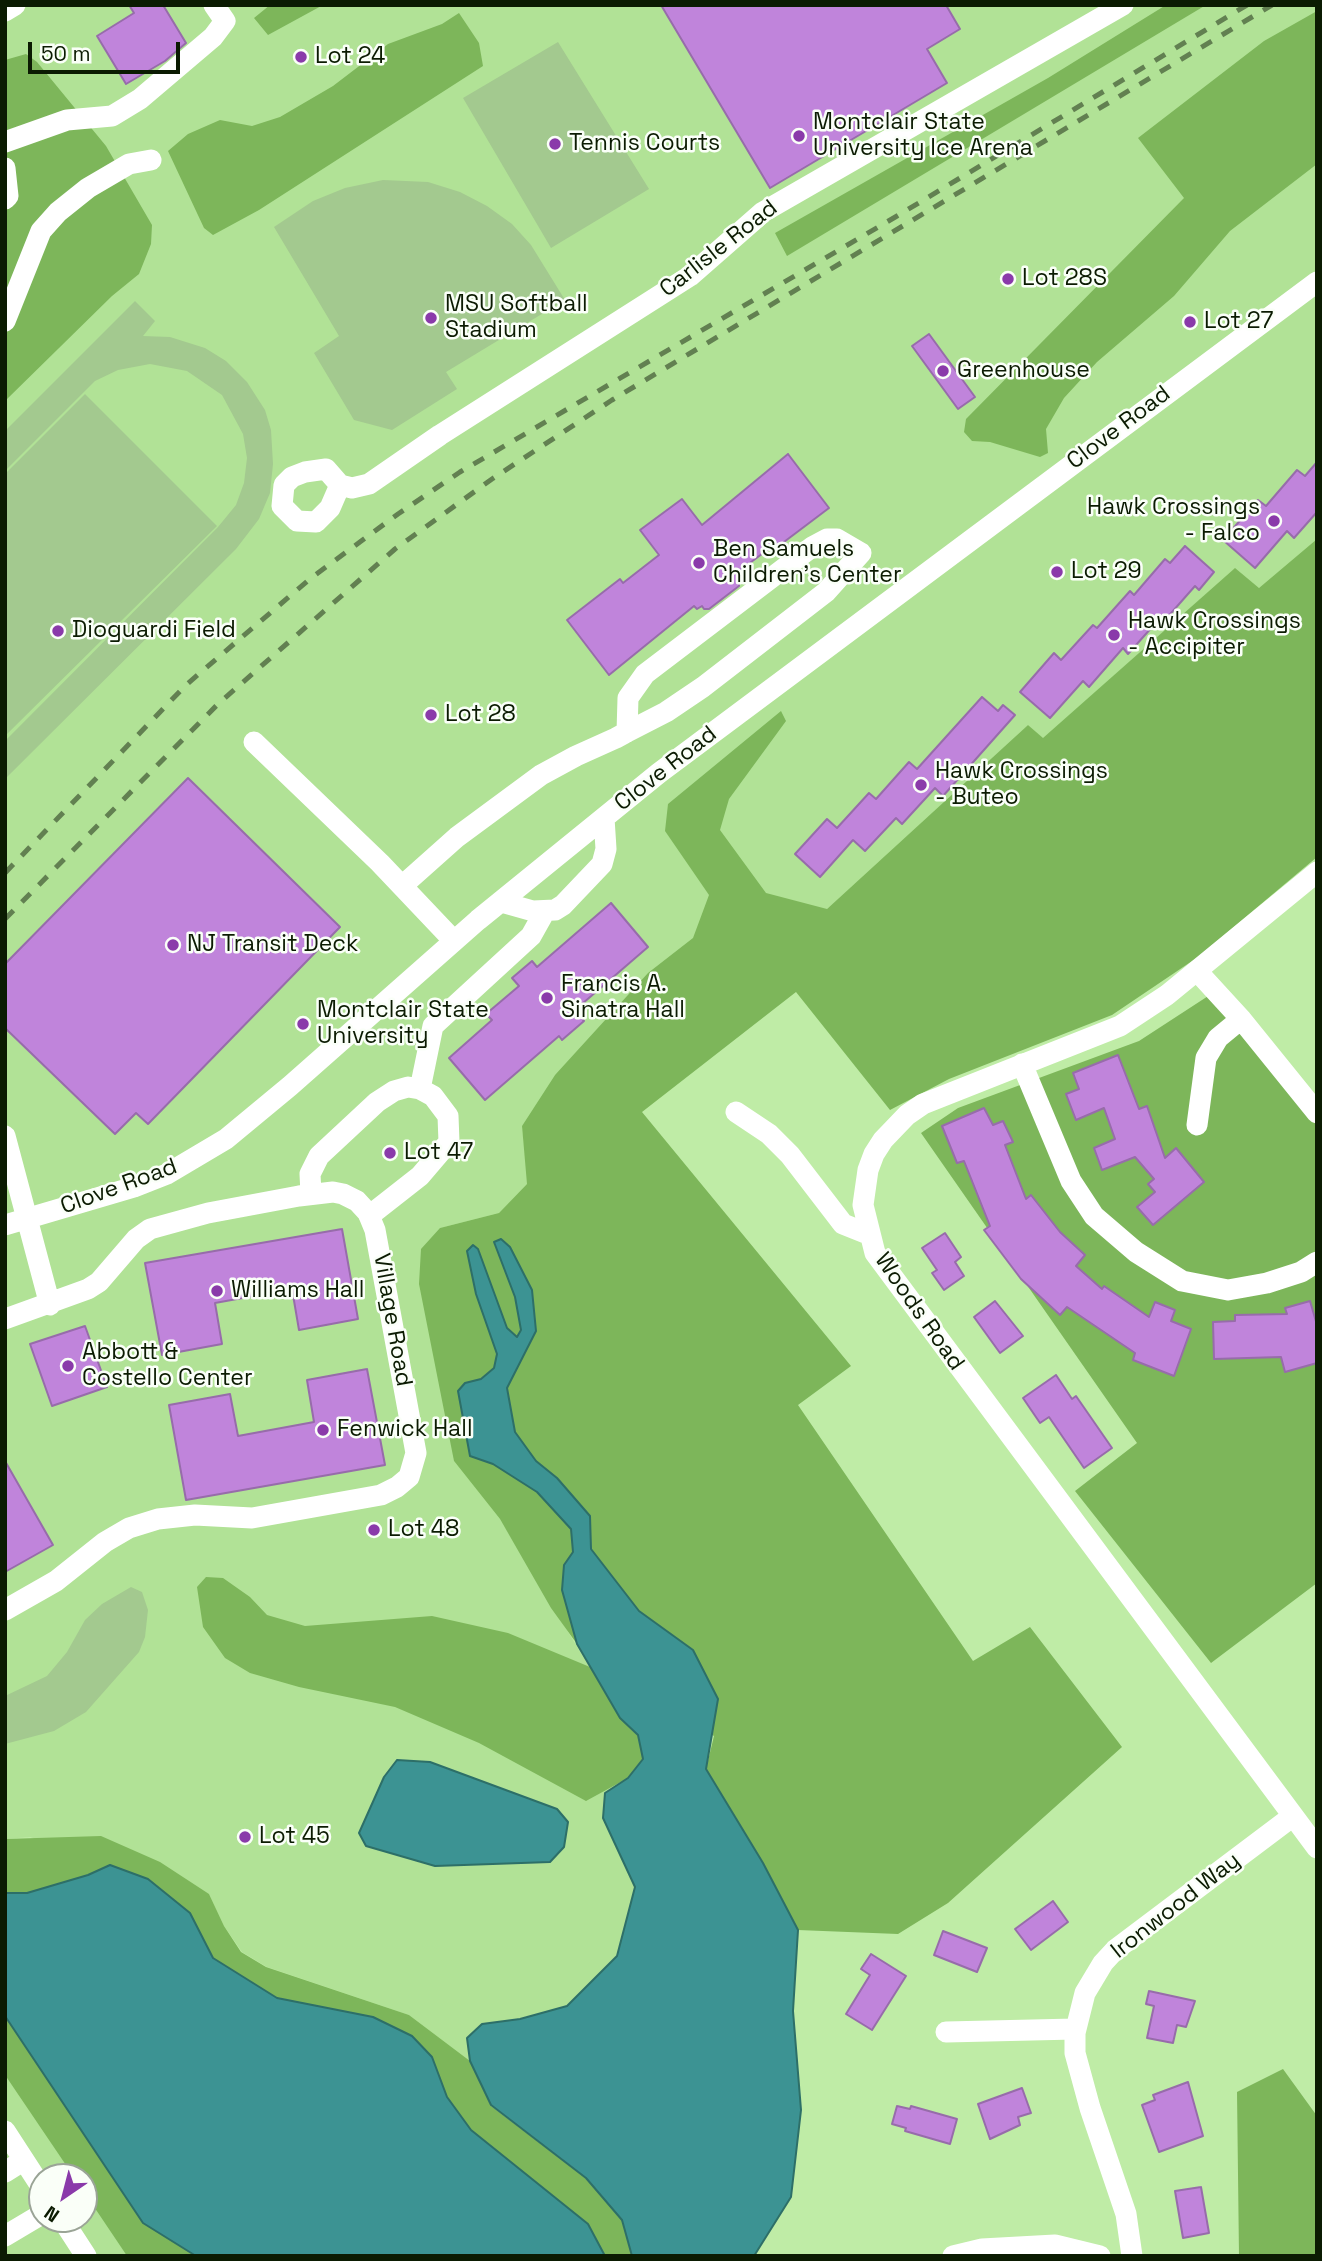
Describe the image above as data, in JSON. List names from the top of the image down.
{
  "streets": {
    "street": [
      "Carlisle Road",
      "Clove Road",
      "Woods Road",
      "Village Road",
      "Ironwood Way"
    ]
  },
  "crossings": [
    ["Woods Road", "Ironwood Way"]
  ],
  "places": [
    "Lot 24",
    "Montclair State University Ice Arena",
    "Tennis Courts",
    "Lot 28S",
    "MSU Softball Stadium",
    "Lot 27",
    "Greenhouse",
    "Hawk Crossings - Falco",
    "Ben Samuels Children's Center",
    "Lot 29",
    "Dioguardi Field",
    "Hawk Crossings - Accipiter",
    "Lot 28",
    "Hawk Crossings - Buteo",
    "NJ Transit Deck",
    "Francis A. Sinatra Hall",
    "Montclair State University",
    "Lot 47",
    "Williams Hall",
    "Abbott & Costello Center",
    "Fenwick Hall",
    "Lot 48",
    "Lot 45"
  ],
  "scale_bar": "50 m",
  "north": "bottom left"
}
